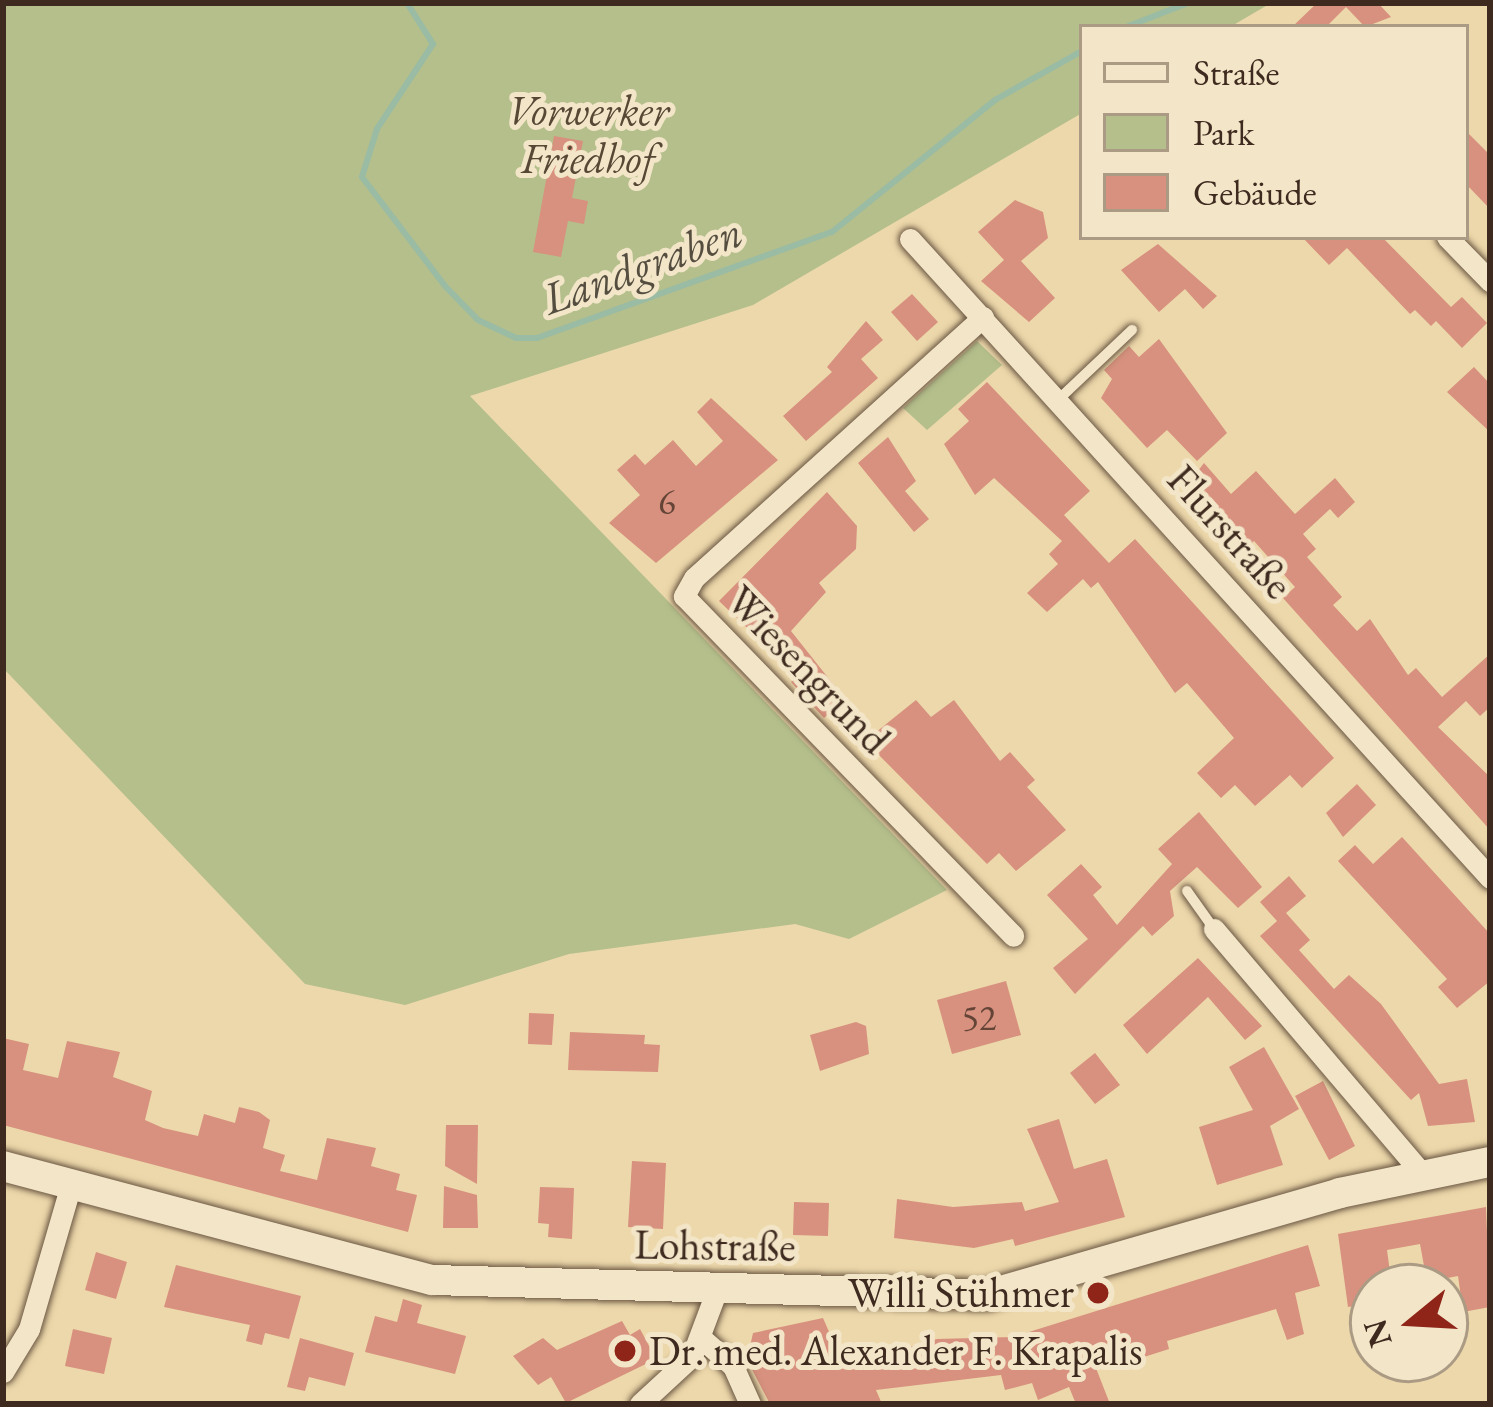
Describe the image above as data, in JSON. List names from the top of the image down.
{
  "streets": {
    "main road": ["Lohstraße"],
    "street": ["Flurstraße", "Wiesengrund"]
  },
  "crossings": [
    ["Flurstraße", "Wiesengrund"]
  ],
  "water": ["Landgraben"],
  "parks": ["Vorwerker Friedhof"],
  "places": ["Willi Stühmer", "Dr. med. Alexander F. Krapalis"],
  "house_numbers": ["6", "52"],
  "legend": ["Straße", "Park", "Gebäude"],
  "north": "left"
}
